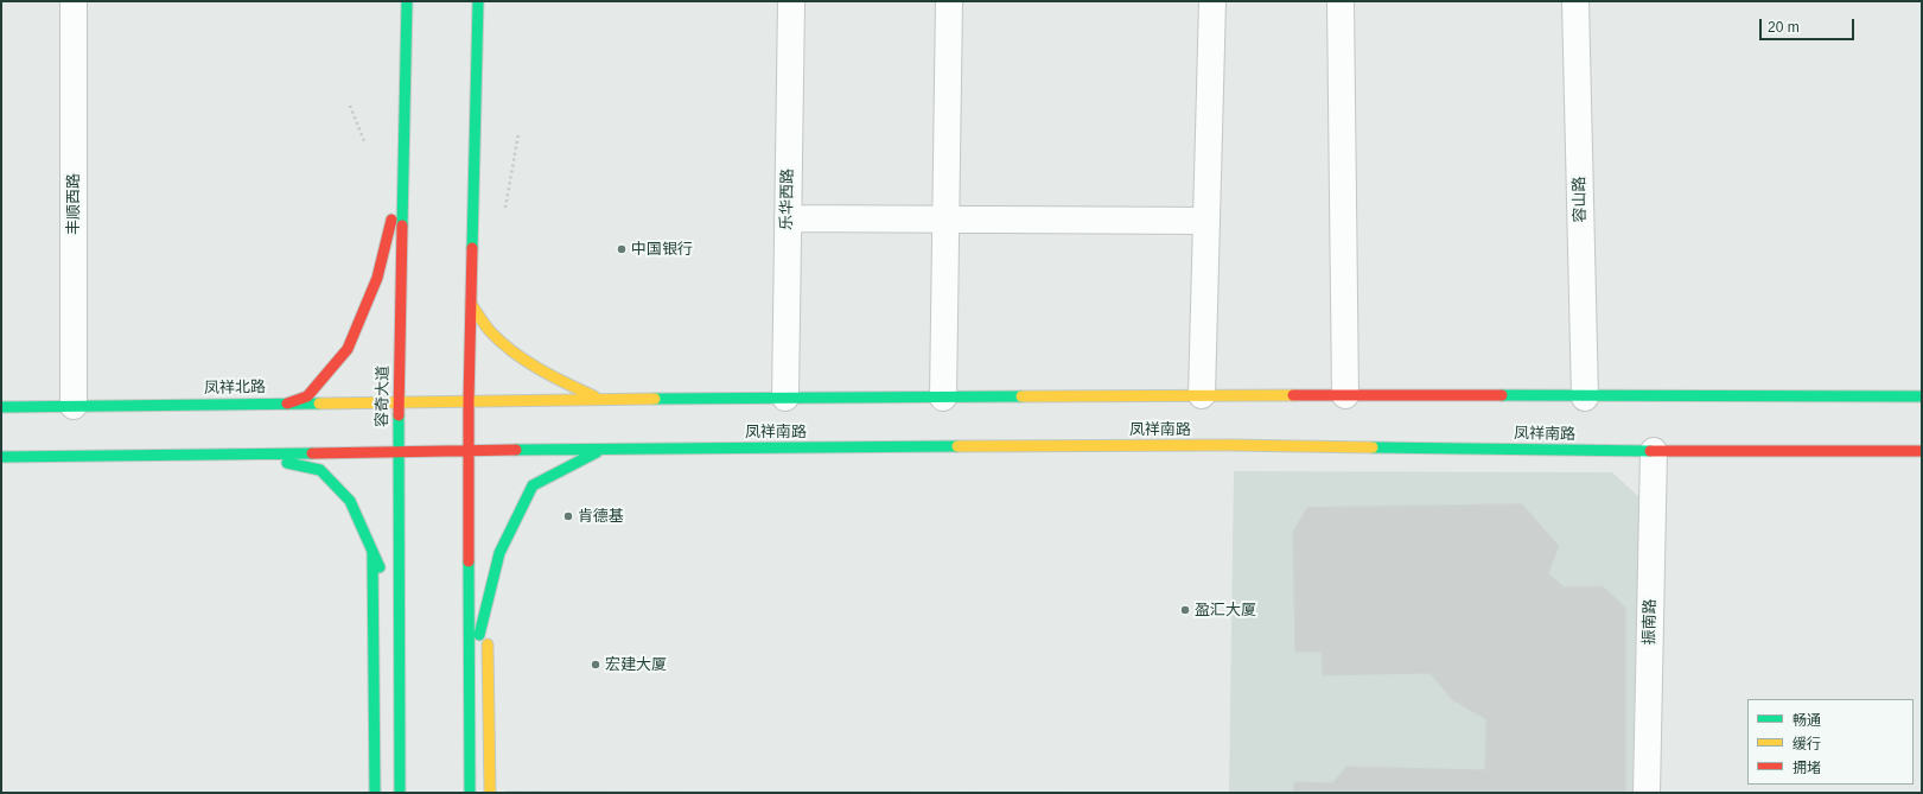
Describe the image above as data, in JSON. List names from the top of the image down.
{
  "streets": {
    "street": [
      "乐华西路",
      "容山路",
      "丰顺西路",
      "凤祥北路",
      "容奇大道",
      "凤祥南路",
      "振南路"
    ]
  },
  "crossings": [
    ["丰顺西路", "凤祥北路"],
    ["凤祥北路", "容奇大道"],
    ["容奇大道", "凤祥南路"],
    ["凤祥南路", "振南路"]
  ],
  "places": [
    "中国银行",
    "肯德基",
    "盈汇大厦",
    "宏建大厦"
  ],
  "legend": ["畅通", "缓行", "拥堵"],
  "scale_bar": "20 m"
}
